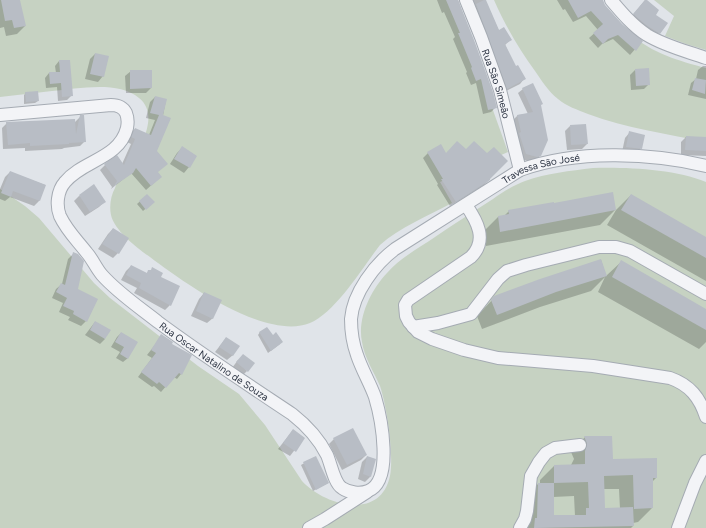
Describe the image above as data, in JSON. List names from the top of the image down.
{
  "streets": {
    "street": ["Rua São Simeão", "Travessa São José", "Rua Oscar Natalino de Souza"]
  },
  "crossings": [
    ["Rua São Simeão", "Travessa São José"],
    ["Travessa São José", "Rua Oscar Natalino de Souza"]
  ]
}
